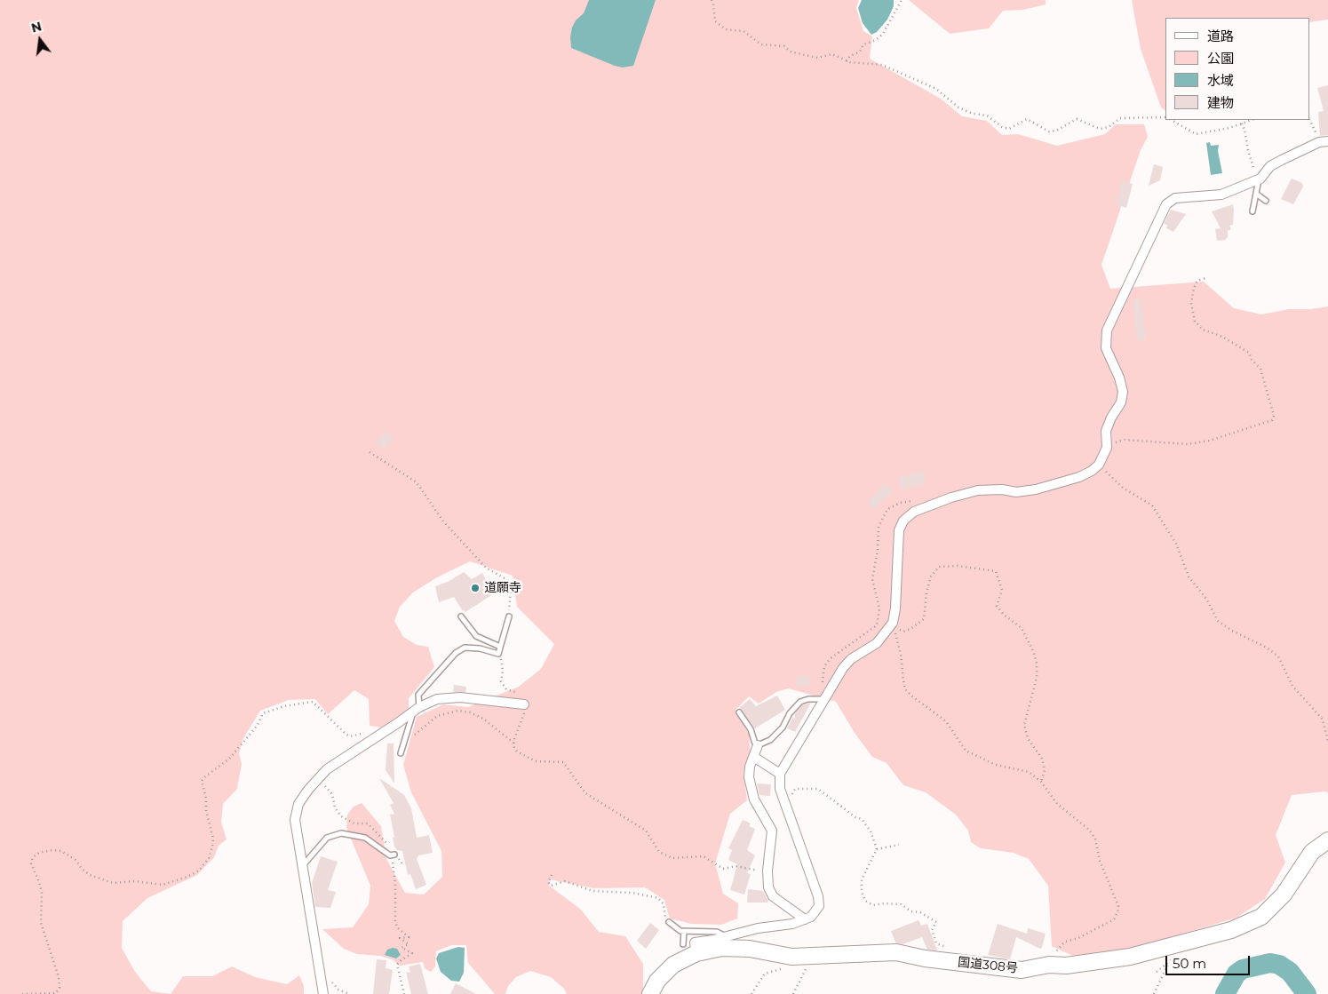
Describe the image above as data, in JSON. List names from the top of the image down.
{
  "streets": {
    "highway": ["国道308号"]
  },
  "places": ["道願寺"],
  "legend": [
    "道路",
    "公園",
    "水域",
    "建物"
  ],
  "scale_bar": "50 m",
  "north": "top"
}
